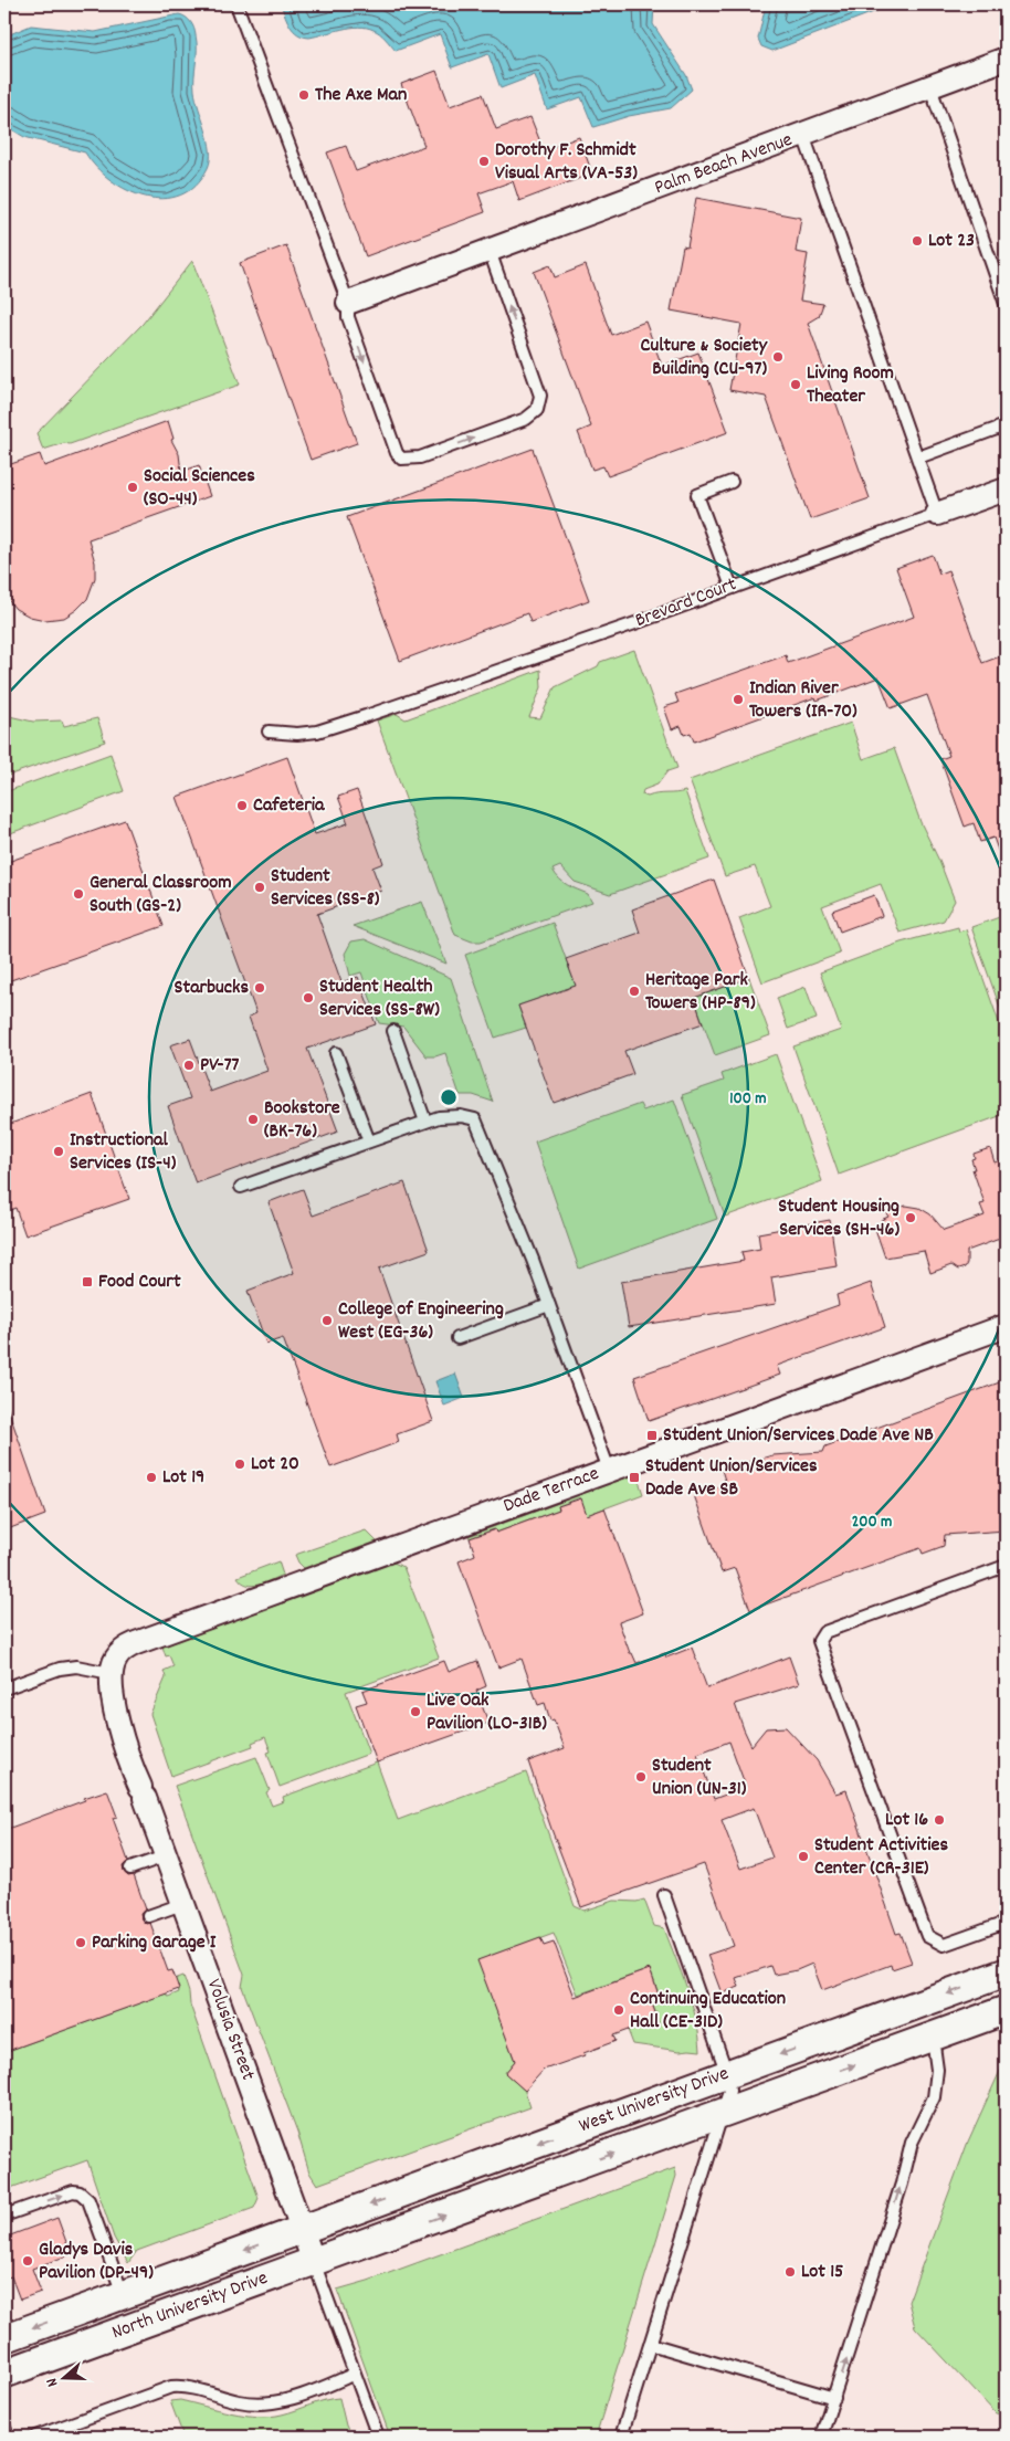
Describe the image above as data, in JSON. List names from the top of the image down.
{
  "streets": {
    "street": [
      "Palm Beach Avenue",
      "Brevard Court",
      "Dade Terrace",
      "Volusia Street",
      "West University Drive",
      "North University Drive"
    ]
  },
  "crossings": [
    ["Dade Terrace", "Volusia Street"],
    ["Volusia Street", "West University Drive"],
    ["Volusia Street", "North University Drive"],
    ["West University Drive", "North University Drive"]
  ],
  "places": {
    "other": [
      "The Axe Man",
      "Dorothy F. Schmidt Visual Arts (VA-53)",
      "Lot 23",
      "Culture & Society Building (CU-97)",
      "Living Room Theater",
      "Social Sciences (SO-44)",
      "Indian River Towers (IR-70)",
      "Cafeteria",
      "Student Services (SS-8)",
      "General Classroom South (GS-2)",
      "Starbucks",
      "Heritage Park Towers (HP-89)",
      "Student Health Services (SS-8W)",
      "PV-77",
      "Bookstore (BK-76)",
      "Instructional Services (IS-4)",
      "Student Housing Services (SH-46)",
      "College of Engineering West (EG-36)",
      "Lot 20",
      "Lot 19",
      "Live Oak Pavilion (LO-31B)",
      "Student Union (UN-31)",
      "Lot 16",
      "Student Activities Center (CR-31E)",
      "Parking Garage I",
      "Continuing Education Hall (CE-31D)",
      "Gladys Davis Pavilion (DP-49)",
      "Lot 15"
    ],
    "transit": ["Food Court", "Student Union/Services Dade Ave NB", "Student Union/Services Dade Ave SB"]
  },
  "north": "left",
  "rings": ["100 m", "200 m"]
}
